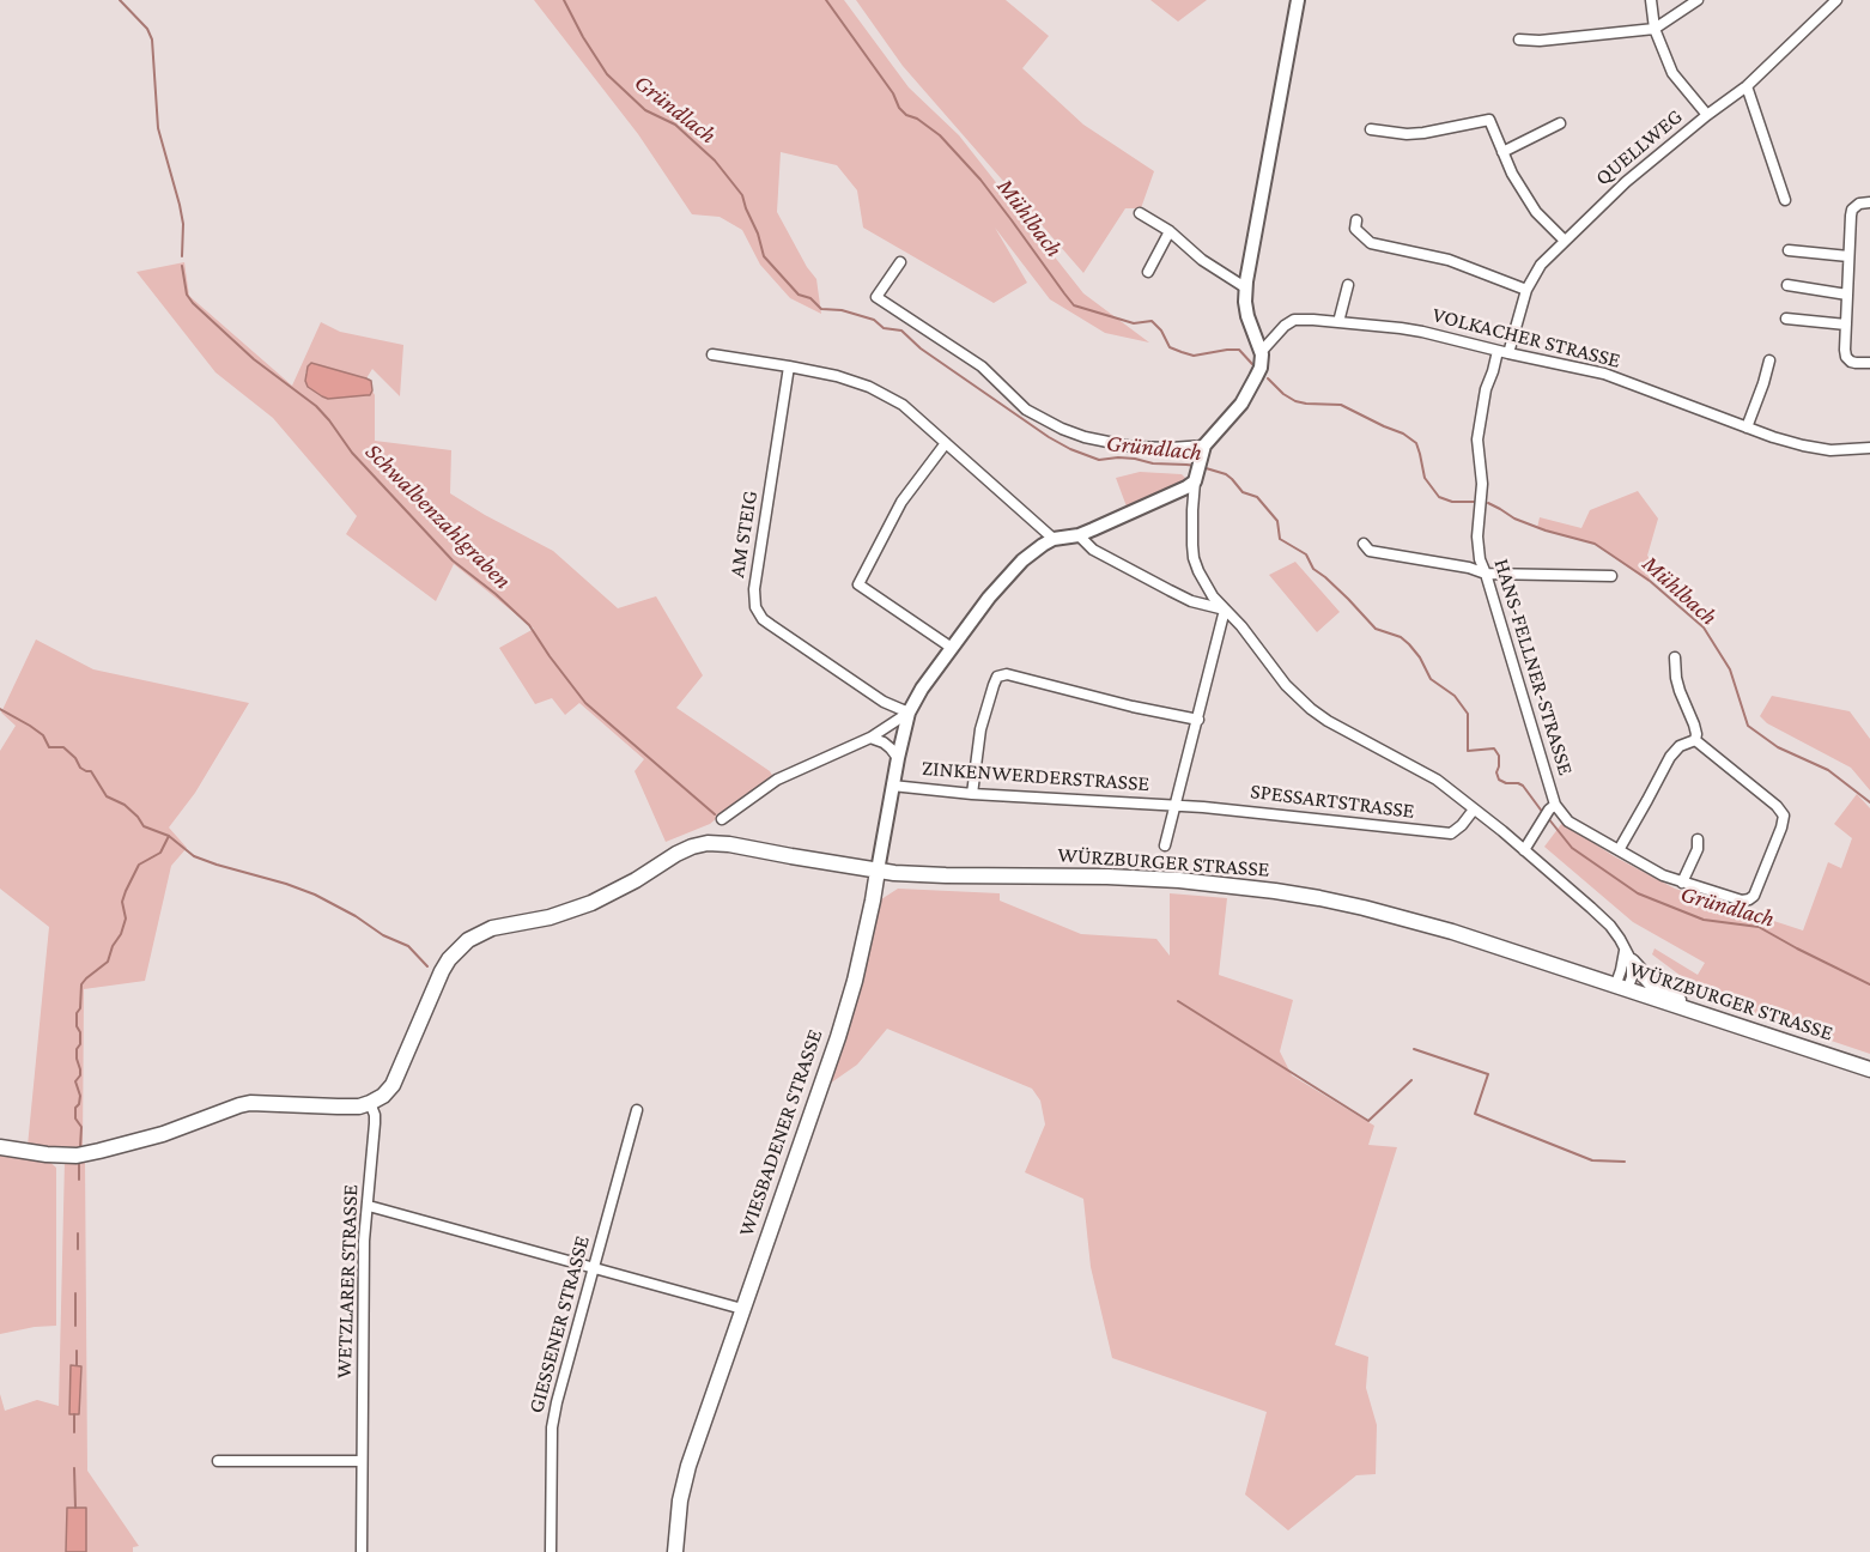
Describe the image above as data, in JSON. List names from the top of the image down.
{
  "streets": {
    "main road": ["WÜRZBURGER STRASSE", "WIESBADENER STRASSE"],
    "street": [
      "QUELLWEG",
      "VOLKACHER STRASSE",
      "AM STEIG",
      "HANS-FELLNER-STRASSE",
      "ZINKENWERDERSTRASSE",
      "SPESSARTSTRASSE",
      "WETZLARER STRASSE",
      "GIESSENER STRASSE"
    ]
  },
  "crossings": [
    ["QUELLWEG", "VOLKACHER STRASSE"],
    ["QUELLWEG", "HANS-FELLNER-STRASSE"],
    ["VOLKACHER STRASSE", "HANS-FELLNER-STRASSE"],
    ["AM STEIG", "WIESBADENER STRASSE"],
    ["ZINKENWERDERSTRASSE", "SPESSARTSTRASSE"],
    ["ZINKENWERDERSTRASSE", "WIESBADENER STRASSE"],
    ["WÜRZBURGER STRASSE", "WIESBADENER STRASSE"],
    ["WÜRZBURGER STRASSE", "WETZLARER STRASSE"]
  ],
  "water": ["Gründlach", "Mühlbach", "Schwalbenzahlgraben"]
}
